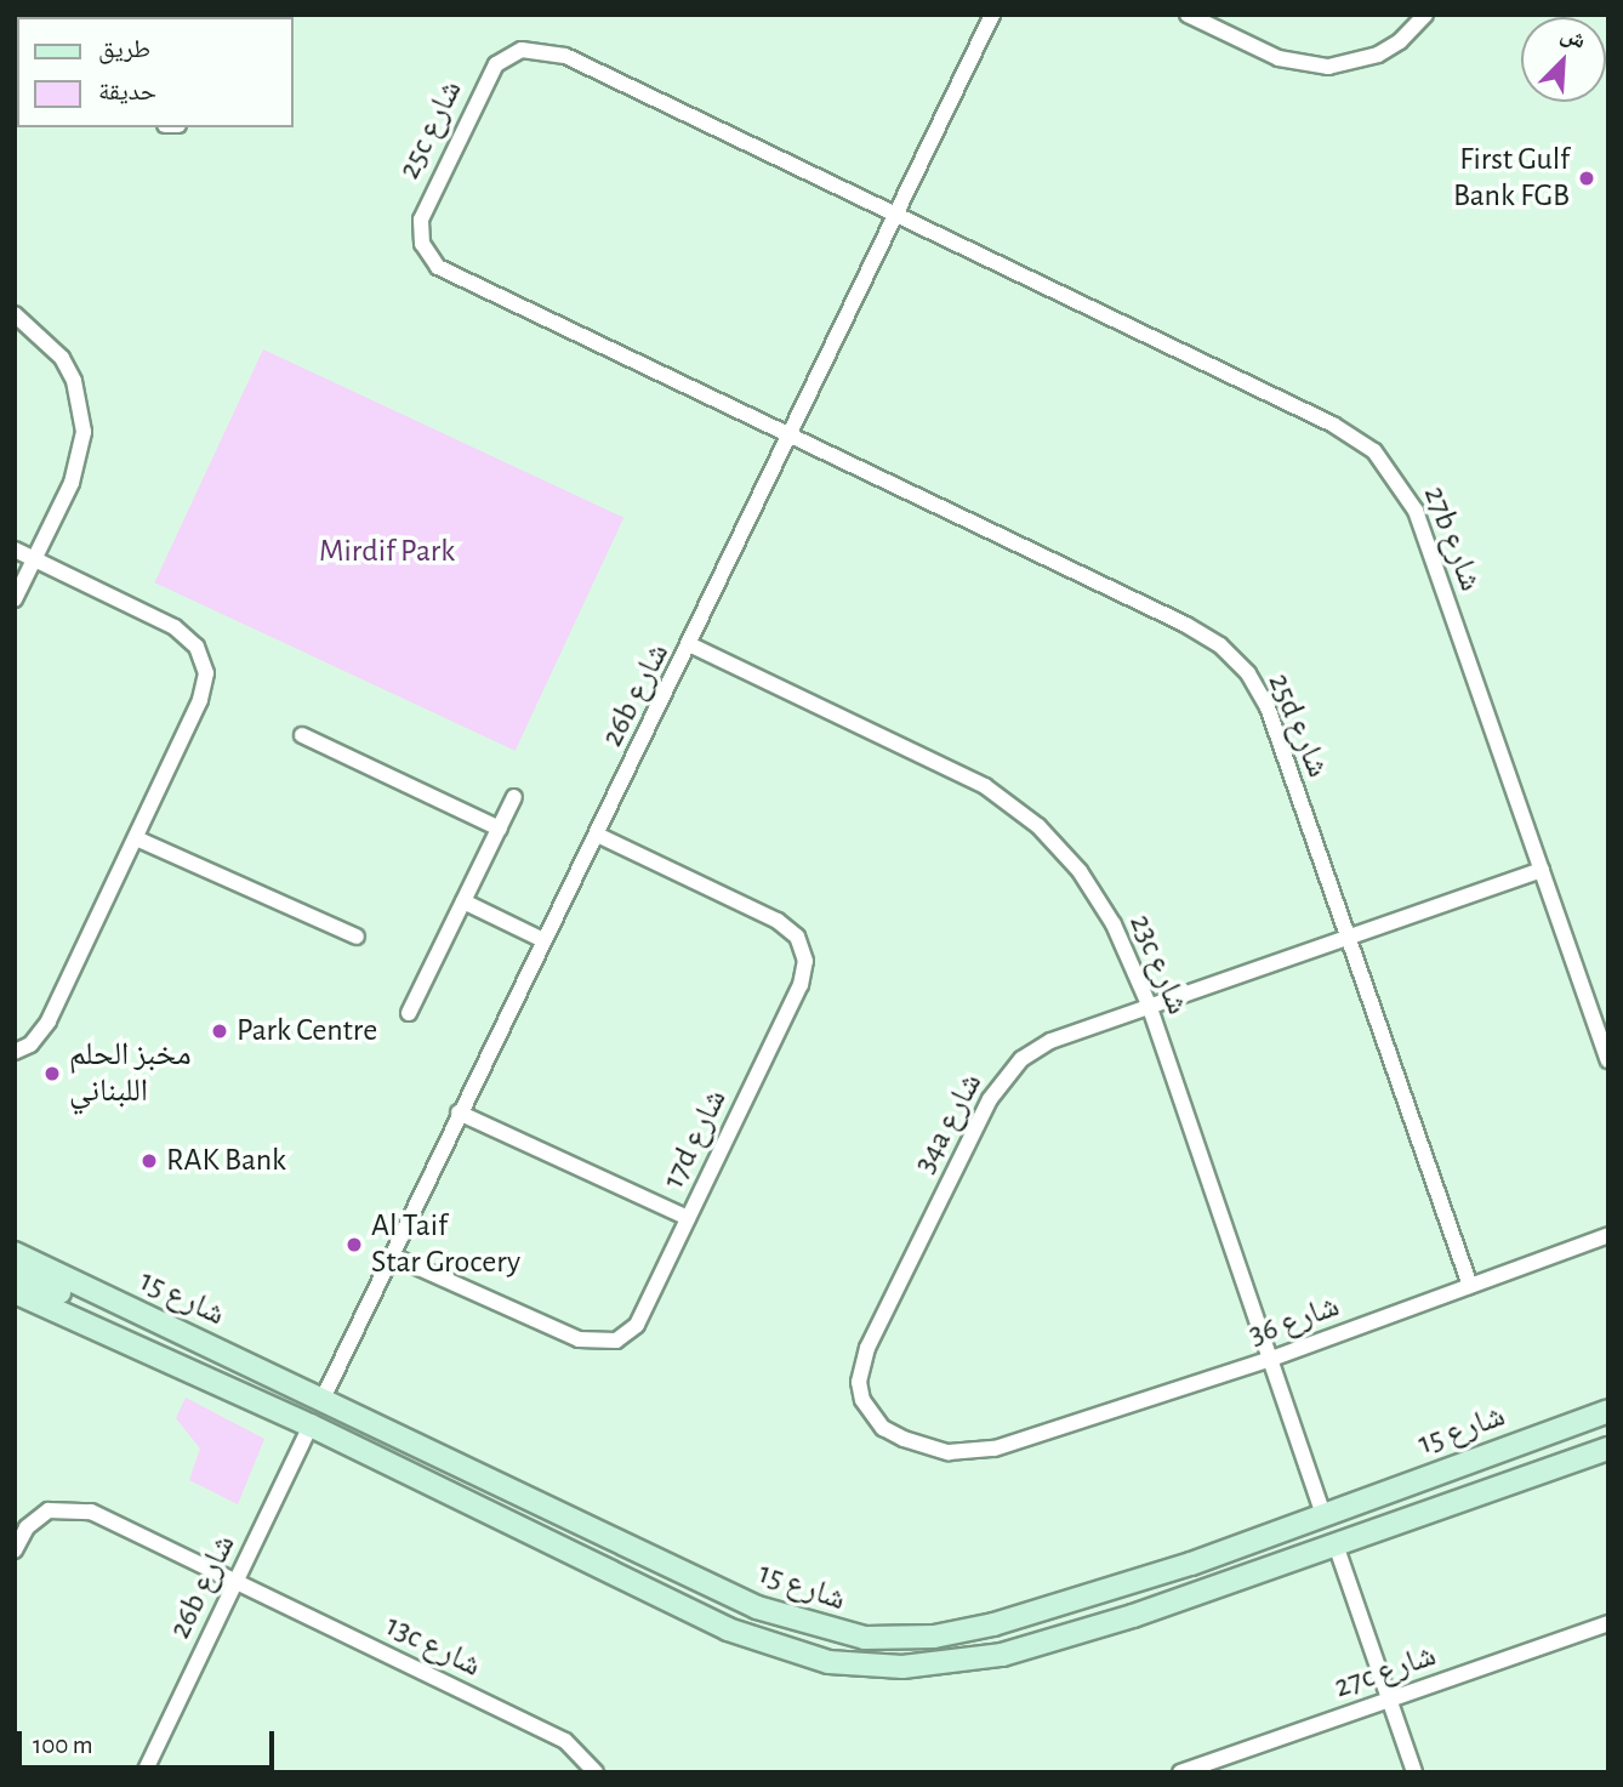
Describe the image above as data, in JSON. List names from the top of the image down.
{
  "streets": {
    "street": [
      "25c شارع",
      "27b شارع",
      "26b شارع",
      "25d شارع",
      "23c شارع",
      "34a شارع",
      "17d شارع",
      "شارع 15",
      "شارع 36",
      "13c شارع",
      "27c شارع"
    ]
  },
  "crossings": [
    ["25c شارع", "27b شارع"],
    ["25c شارع", "26b شارع"],
    ["25c شارع", "25d شارع"],
    ["27b شارع", "26b شارع"],
    ["27b شارع", "34a شارع"],
    ["26b شارع", "25d شارع"],
    ["26b شارع", "23c شارع"],
    ["26b شارع", "17d شارع"],
    ["26b شارع", "شارع 15"],
    ["26b شارع", "13c شارع"],
    ["25d شارع", "34a شارع"],
    ["25d شارع", "شارع 36"],
    ["23c شارع", "34a شارع"],
    ["23c شارع", "شارع 15"],
    ["23c شارع", "شارع 36"],
    ["34a شارع", "شارع 36"]
  ],
  "parks": ["Mirdif Park"],
  "places": [
    "First Gulf Bank FGB",
    "Park Centre",
    "مخبز الحلم اللبناني",
    "RAK Bank",
    "Al Taif Star Grocery"
  ],
  "legend": ["طريق", "حديقة"],
  "scale_bar": "100 m",
  "north": "top right"
}
